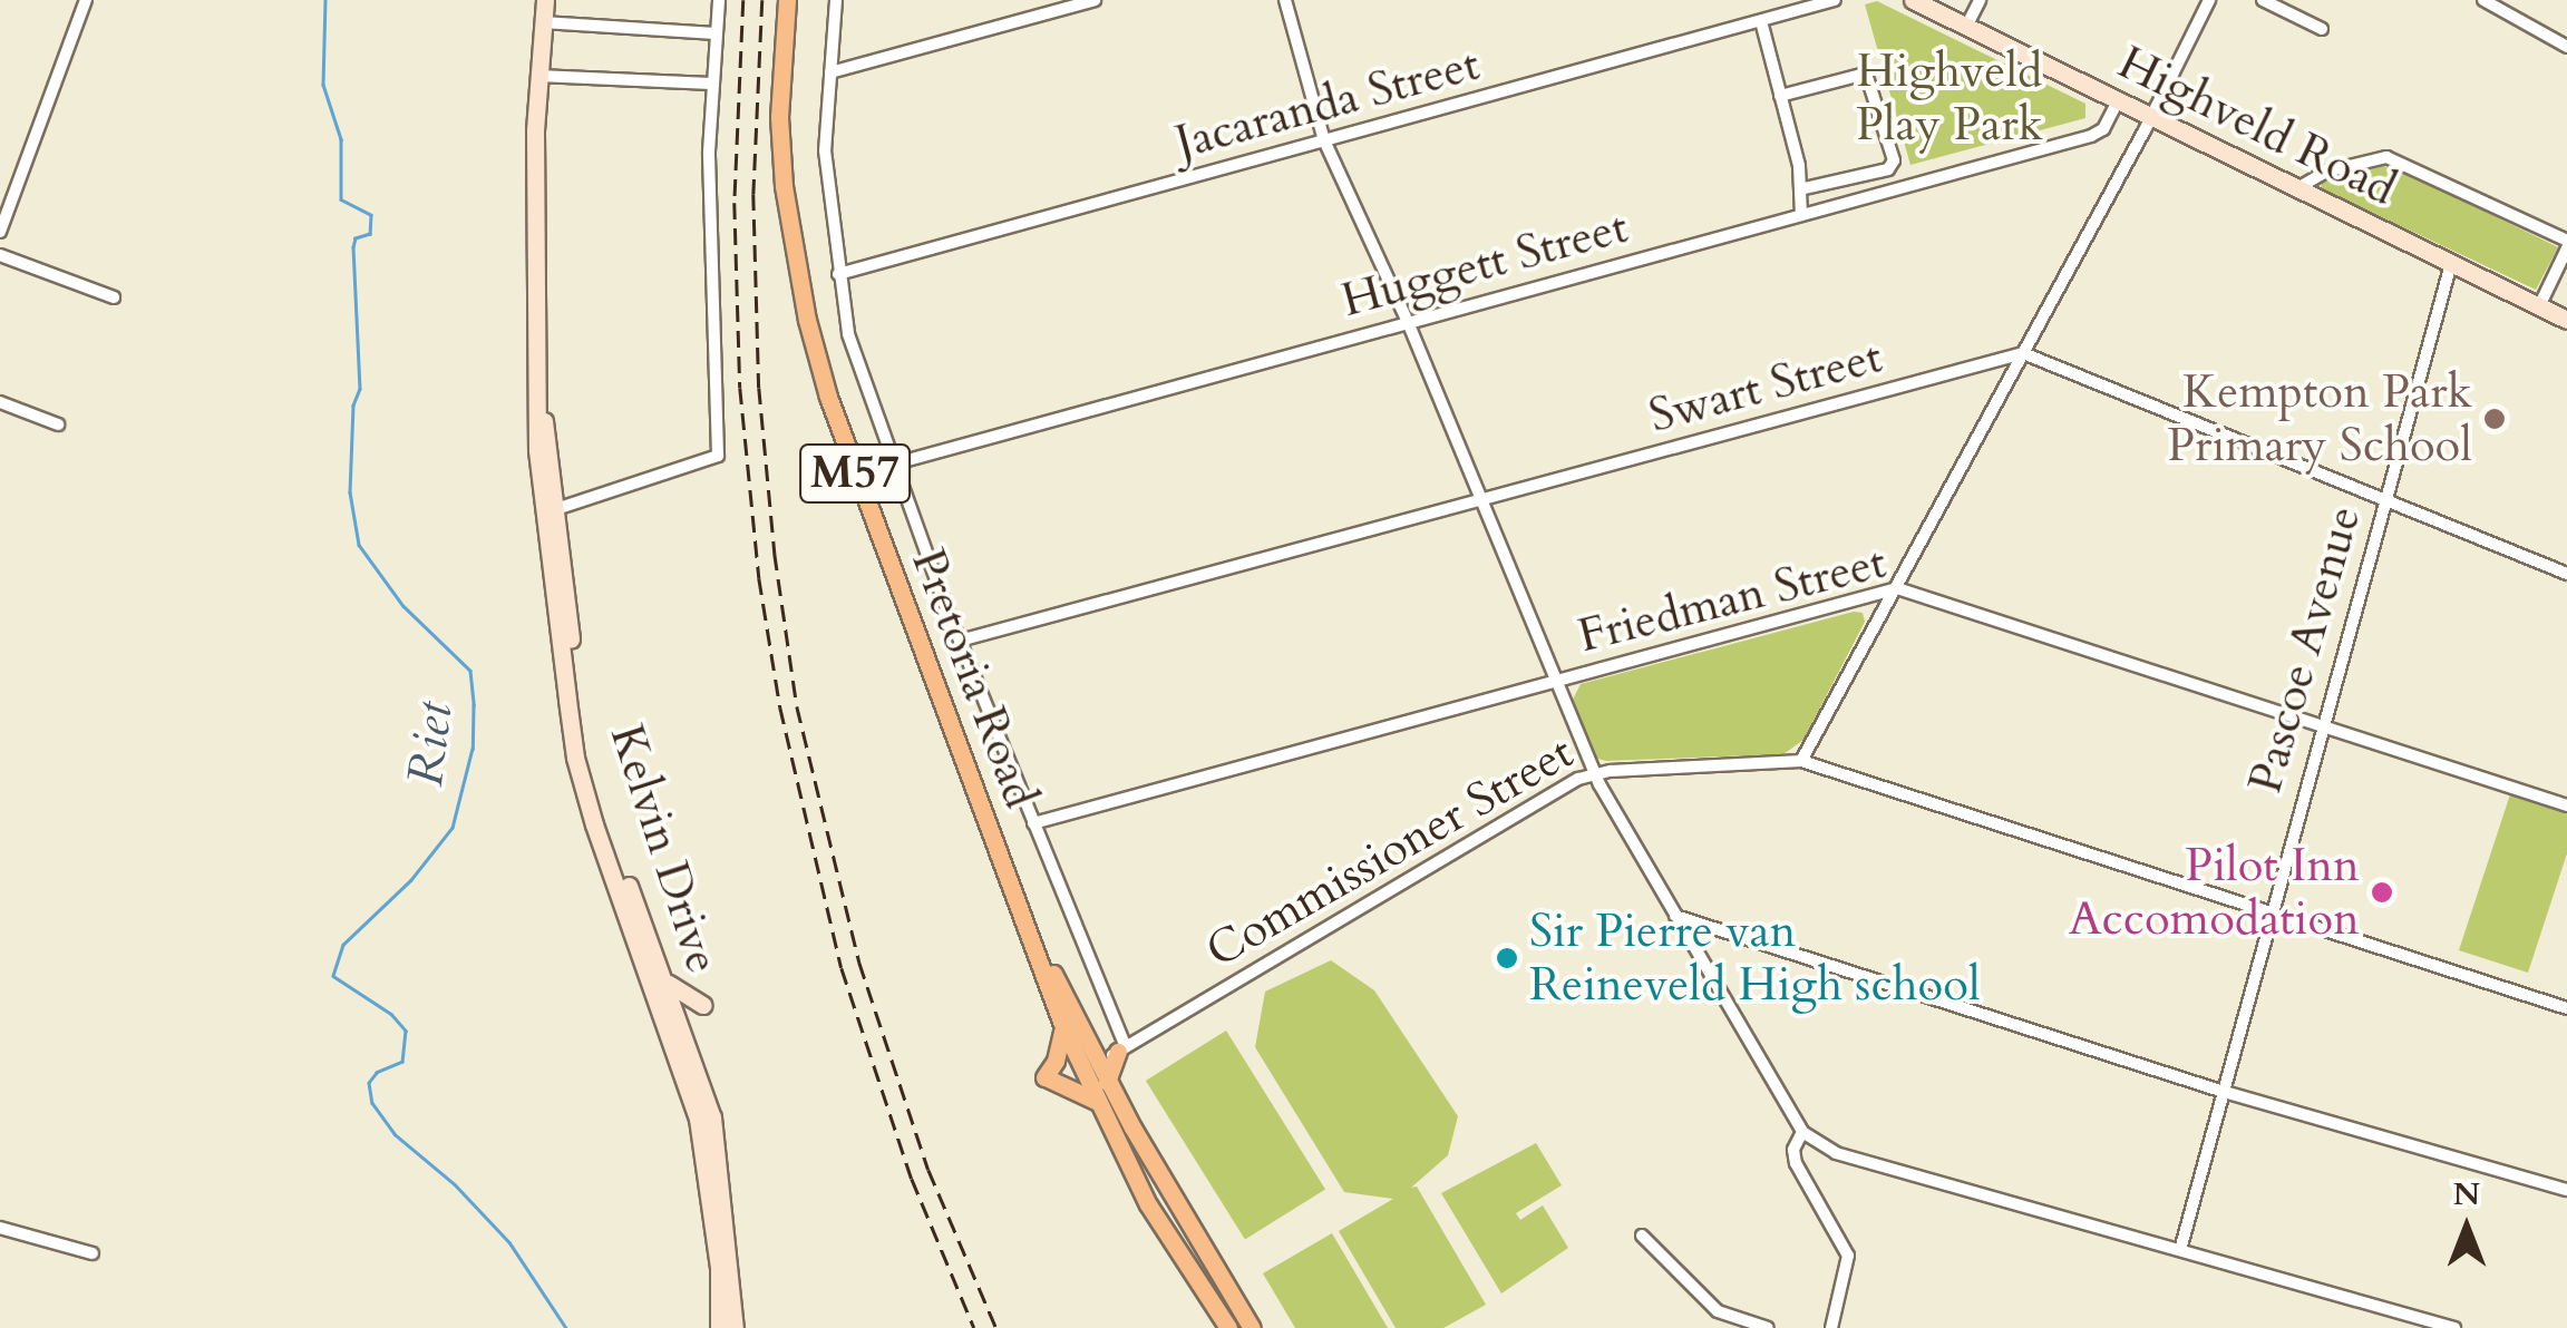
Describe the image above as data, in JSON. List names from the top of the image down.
{
  "streets": {
    "main road": ["M57", "Pretoria Road"],
    "street": [
      "Jacaranda Street",
      "Highveld Road",
      "Huggett Street",
      "Swart Street",
      "Friedman Street",
      "Pascoe Avenue",
      "Kelvin Drive",
      "Commissioner Street"
    ]
  },
  "crossings": [
    ["Jacaranda Street", "M57"],
    ["Highveld Road", "Huggett Street"],
    ["Highveld Road", "Pascoe Avenue"],
    ["Huggett Street", "M57"],
    ["Huggett Street", "Pretoria Road"],
    ["Swart Street", "M57"],
    ["M57", "Friedman Street"],
    ["M57", "Commissioner Street"],
    ["Friedman Street", "Pascoe Avenue"],
    ["Pascoe Avenue", "Commissioner Street"],
    ["Pretoria Road", "Commissioner Street"]
  ],
  "water": ["Riet"],
  "parks": ["Highveld Play Park"],
  "places": ["Kempton Park Primary School", "Pilot Inn Accomodation", "Sir Pierre van Reineveld High school"],
  "north": "top"
}
